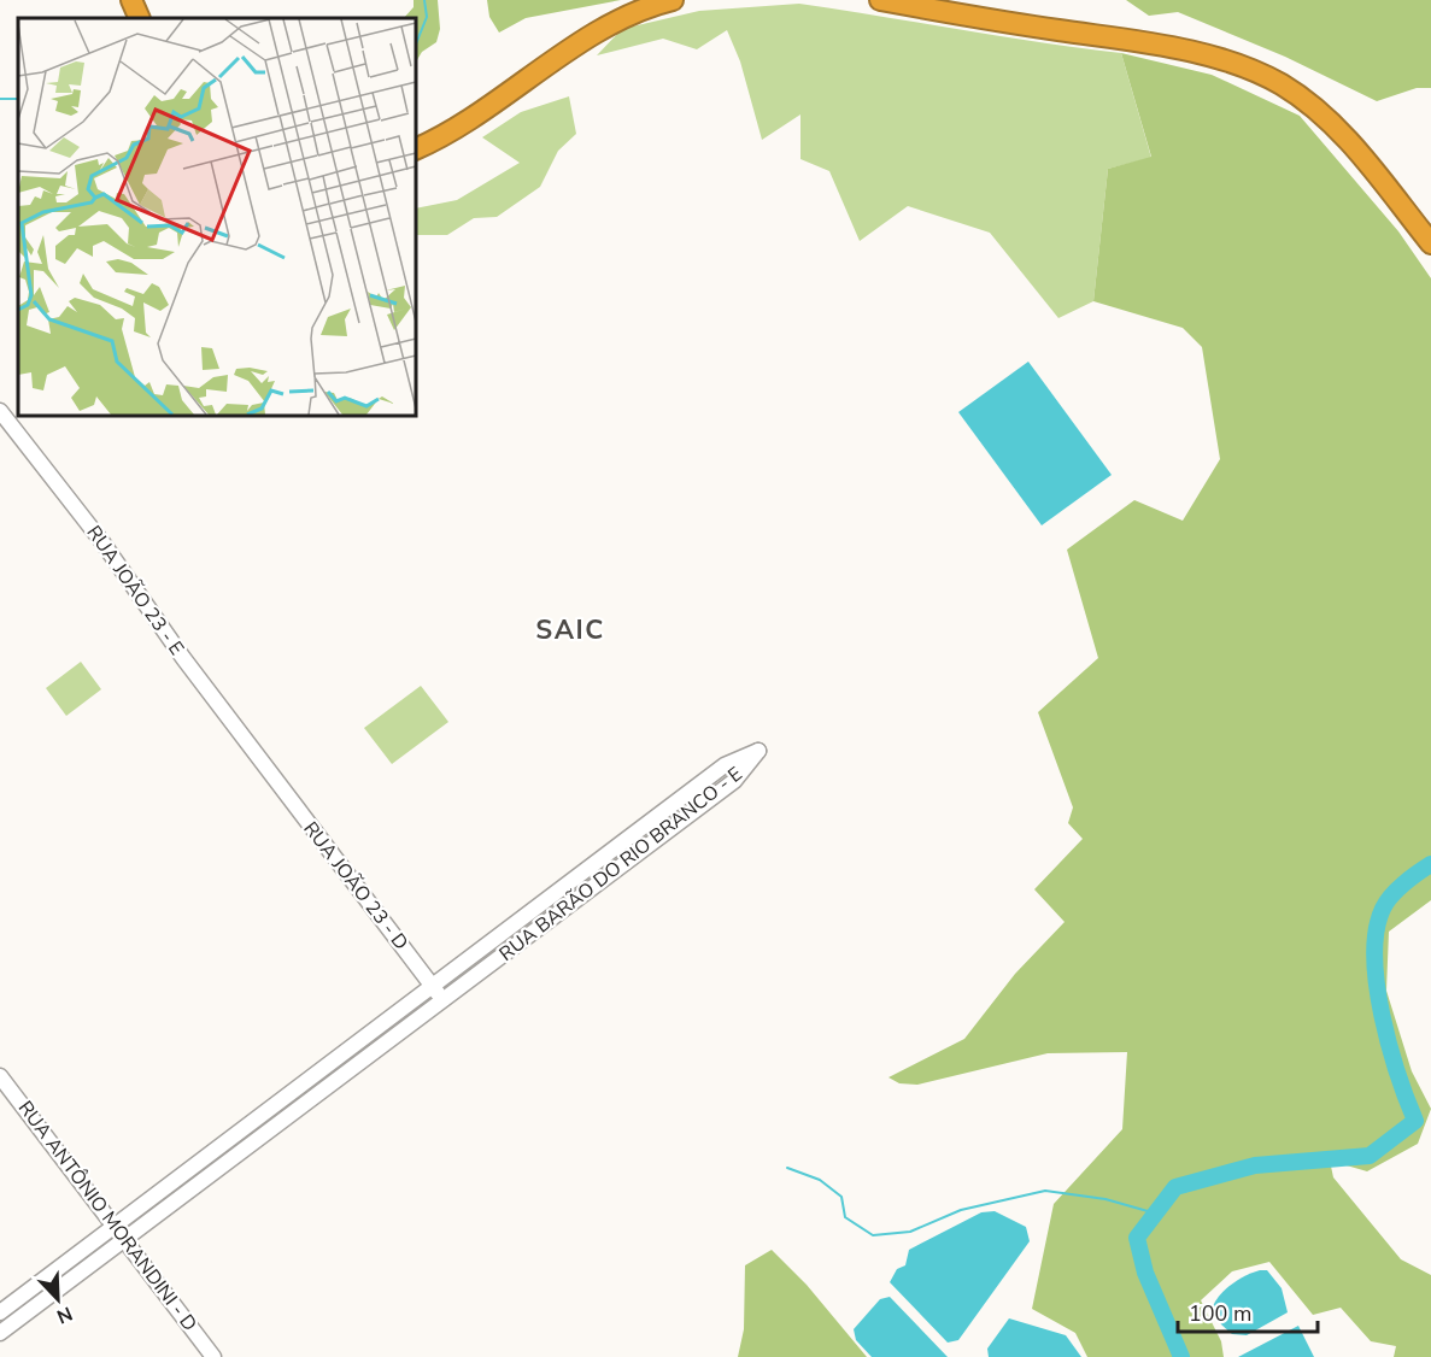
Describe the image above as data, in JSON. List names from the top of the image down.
{
  "streets": {
    "street": [
      "RUA JOÃO 23 - E",
      "RUA BARÃO DO RIO BRANCO - E",
      "RUA JOÃO 23 - D",
      "RUA ANTÔNIO MORANDINI - D"
    ]
  },
  "crossings": [
    ["RUA JOÃO 23 - E", "RUA JOÃO 23 - D"],
    ["RUA BARÃO DO RIO BRANCO - E", "RUA JOÃO 23 - D"],
    ["RUA BARÃO DO RIO BRANCO - E", "RUA ANTÔNIO MORANDINI - D"]
  ],
  "districts": ["SAIC"],
  "scale_bar": "100 m",
  "north": "bottom right"
}
